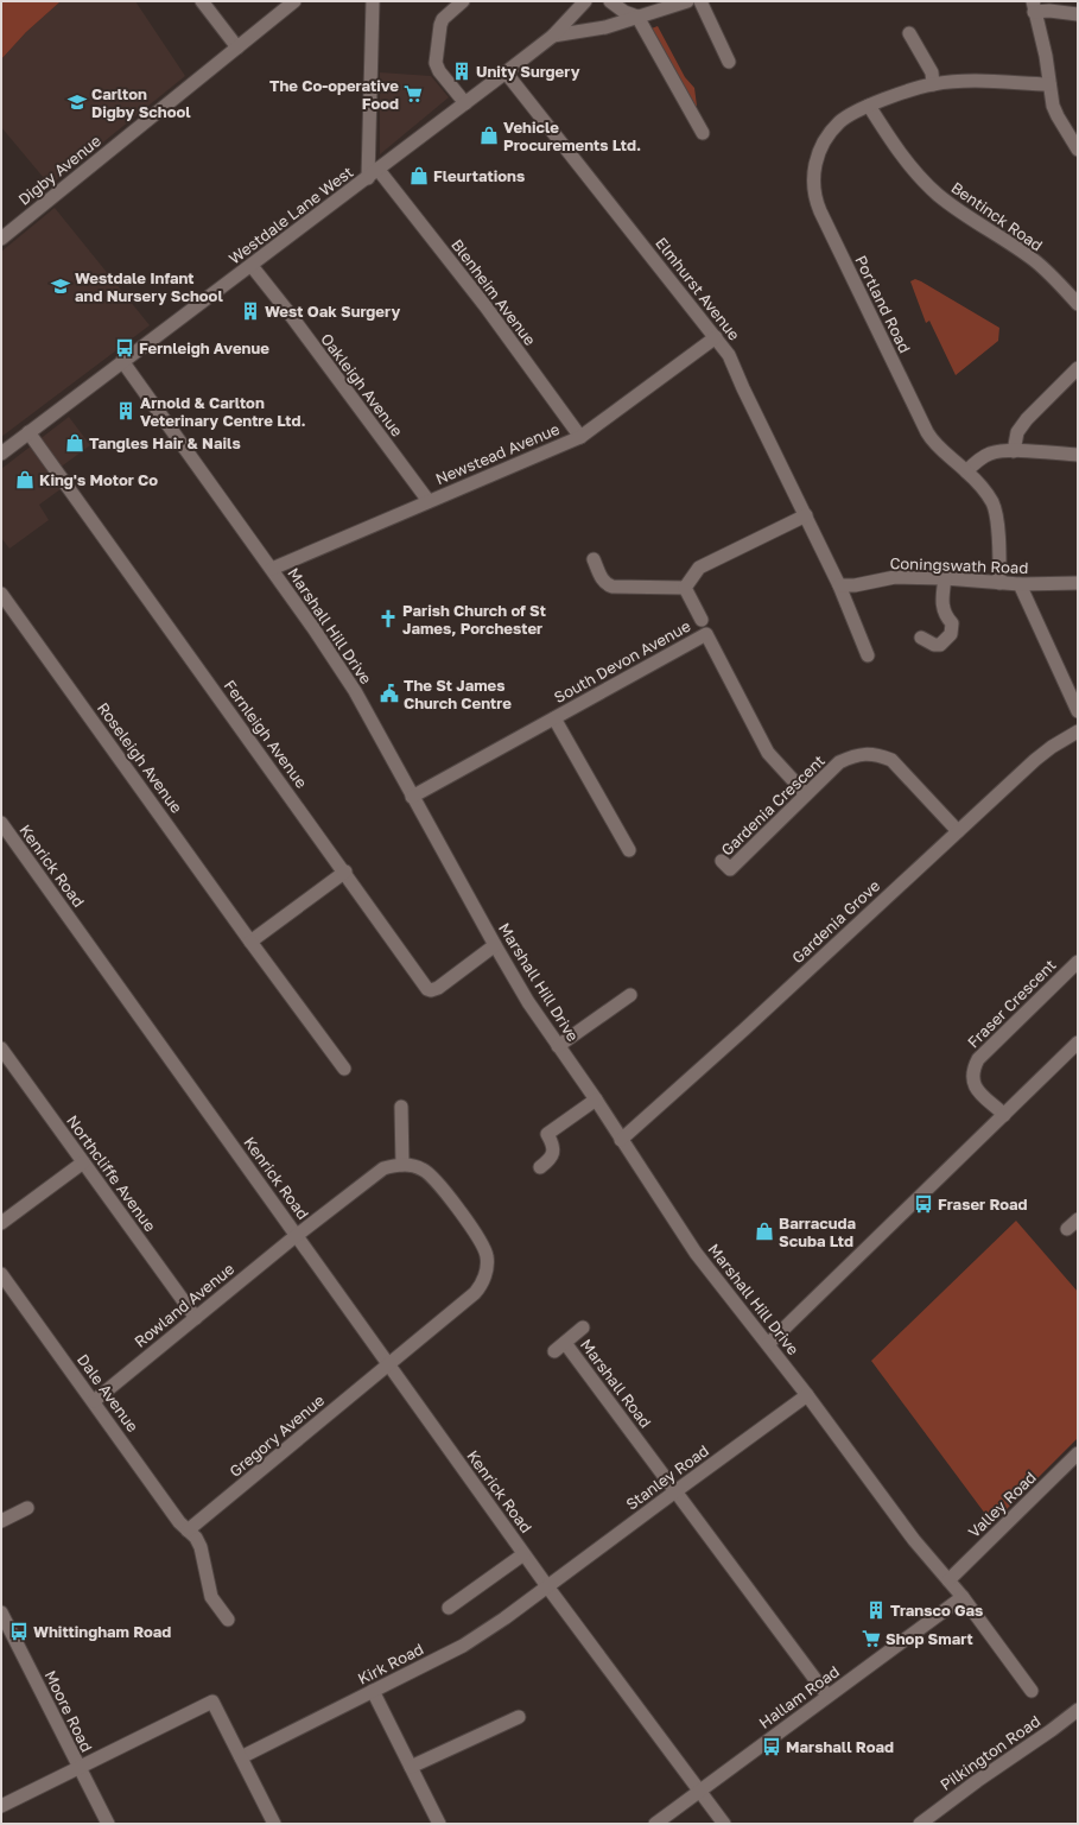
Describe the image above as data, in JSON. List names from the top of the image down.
{
  "streets": {
    "street": [
      "Digby Avenue",
      "Westdale Lane West",
      "Bentinck Road",
      "Elmhurst Avenue",
      "Blenheim Avenue",
      "Portland Road",
      "Oakleigh Avenue",
      "Newstead Avenue",
      "Coningswath Road",
      "Marshall Hill Drive",
      "South Devon Avenue",
      "Fernleigh Avenue",
      "Roseleigh Avenue",
      "Gardenia Crescent",
      "Kenrick Road",
      "Gardenia Grove",
      "Fraser Crescent",
      "Northcliffe Avenue",
      "Rowland Avenue",
      "Marshall Road",
      "Dale Avenue",
      "Gregory Avenue",
      "Stanley Road",
      "Valley Road",
      "Kirk Road",
      "Hallam Road",
      "Moore Road",
      "Pilkington Road"
    ]
  },
  "crossings": [
    ["Westdale Lane West", "Elmhurst Avenue"],
    ["Westdale Lane West", "Blenheim Avenue"],
    ["Westdale Lane West", "Oakleigh Avenue"],
    ["Westdale Lane West", "Marshall Hill Drive"],
    ["Westdale Lane West", "Fernleigh Avenue"],
    ["Bentinck Road", "Portland Road"],
    ["Elmhurst Avenue", "Newstead Avenue"],
    ["Elmhurst Avenue", "Coningswath Road"],
    ["Blenheim Avenue", "Newstead Avenue"],
    ["Portland Road", "Coningswath Road"],
    ["Oakleigh Avenue", "Newstead Avenue"],
    ["Newstead Avenue", "Marshall Hill Drive"],
    ["Marshall Hill Drive", "South Devon Avenue"],
    ["Marshall Hill Drive", "Fernleigh Avenue"],
    ["Marshall Hill Drive", "Gardenia Grove"],
    ["Marshall Hill Drive", "Stanley Road"],
    ["Marshall Hill Drive", "Valley Road"],
    ["Marshall Hill Drive", "Hallam Road"],
    ["South Devon Avenue", "Gardenia Crescent"],
    ["Gardenia Crescent", "Gardenia Grove"],
    ["Kenrick Road", "Rowland Avenue"],
    ["Kenrick Road", "Gregory Avenue"],
    ["Kenrick Road", "Stanley Road"],
    ["Kenrick Road", "Kirk Road"],
    ["Kenrick Road", "Hallam Road"],
    ["Northcliffe Avenue", "Rowland Avenue"],
    ["Rowland Avenue", "Dale Avenue"],
    ["Rowland Avenue", "Gregory Avenue"],
    ["Marshall Road", "Stanley Road"],
    ["Marshall Road", "Hallam Road"],
    ["Dale Avenue", "Gregory Avenue"],
    ["Stanley Road", "Kirk Road"]
  ],
  "places": {
    "building": [
      "Unity Surgery",
      "West Oak Surgery",
      "Arnold & Carlton Veterinary Centre Ltd.",
      "Transco Gas"
    ],
    "supermarket": ["The Co-operative Food", "Shop Smart"],
    "school or university": ["Carlton Digby School", "Westdale Infant and Nursery School"],
    "shop": [
      "Vehicle Procurements Ltd.",
      "Fleurtations",
      "Tangles Hair & Nails",
      "King's Motor Co",
      "Barracuda Scuba Ltd"
    ],
    "bus stop": [
      "Fernleigh Avenue",
      "Fraser Road",
      "Whittingham Road",
      "Marshall Road"
    ],
    "church": ["Parish Church of St James, Porchester"],
    "public building": ["The St James Church Centre"]
  }
}
